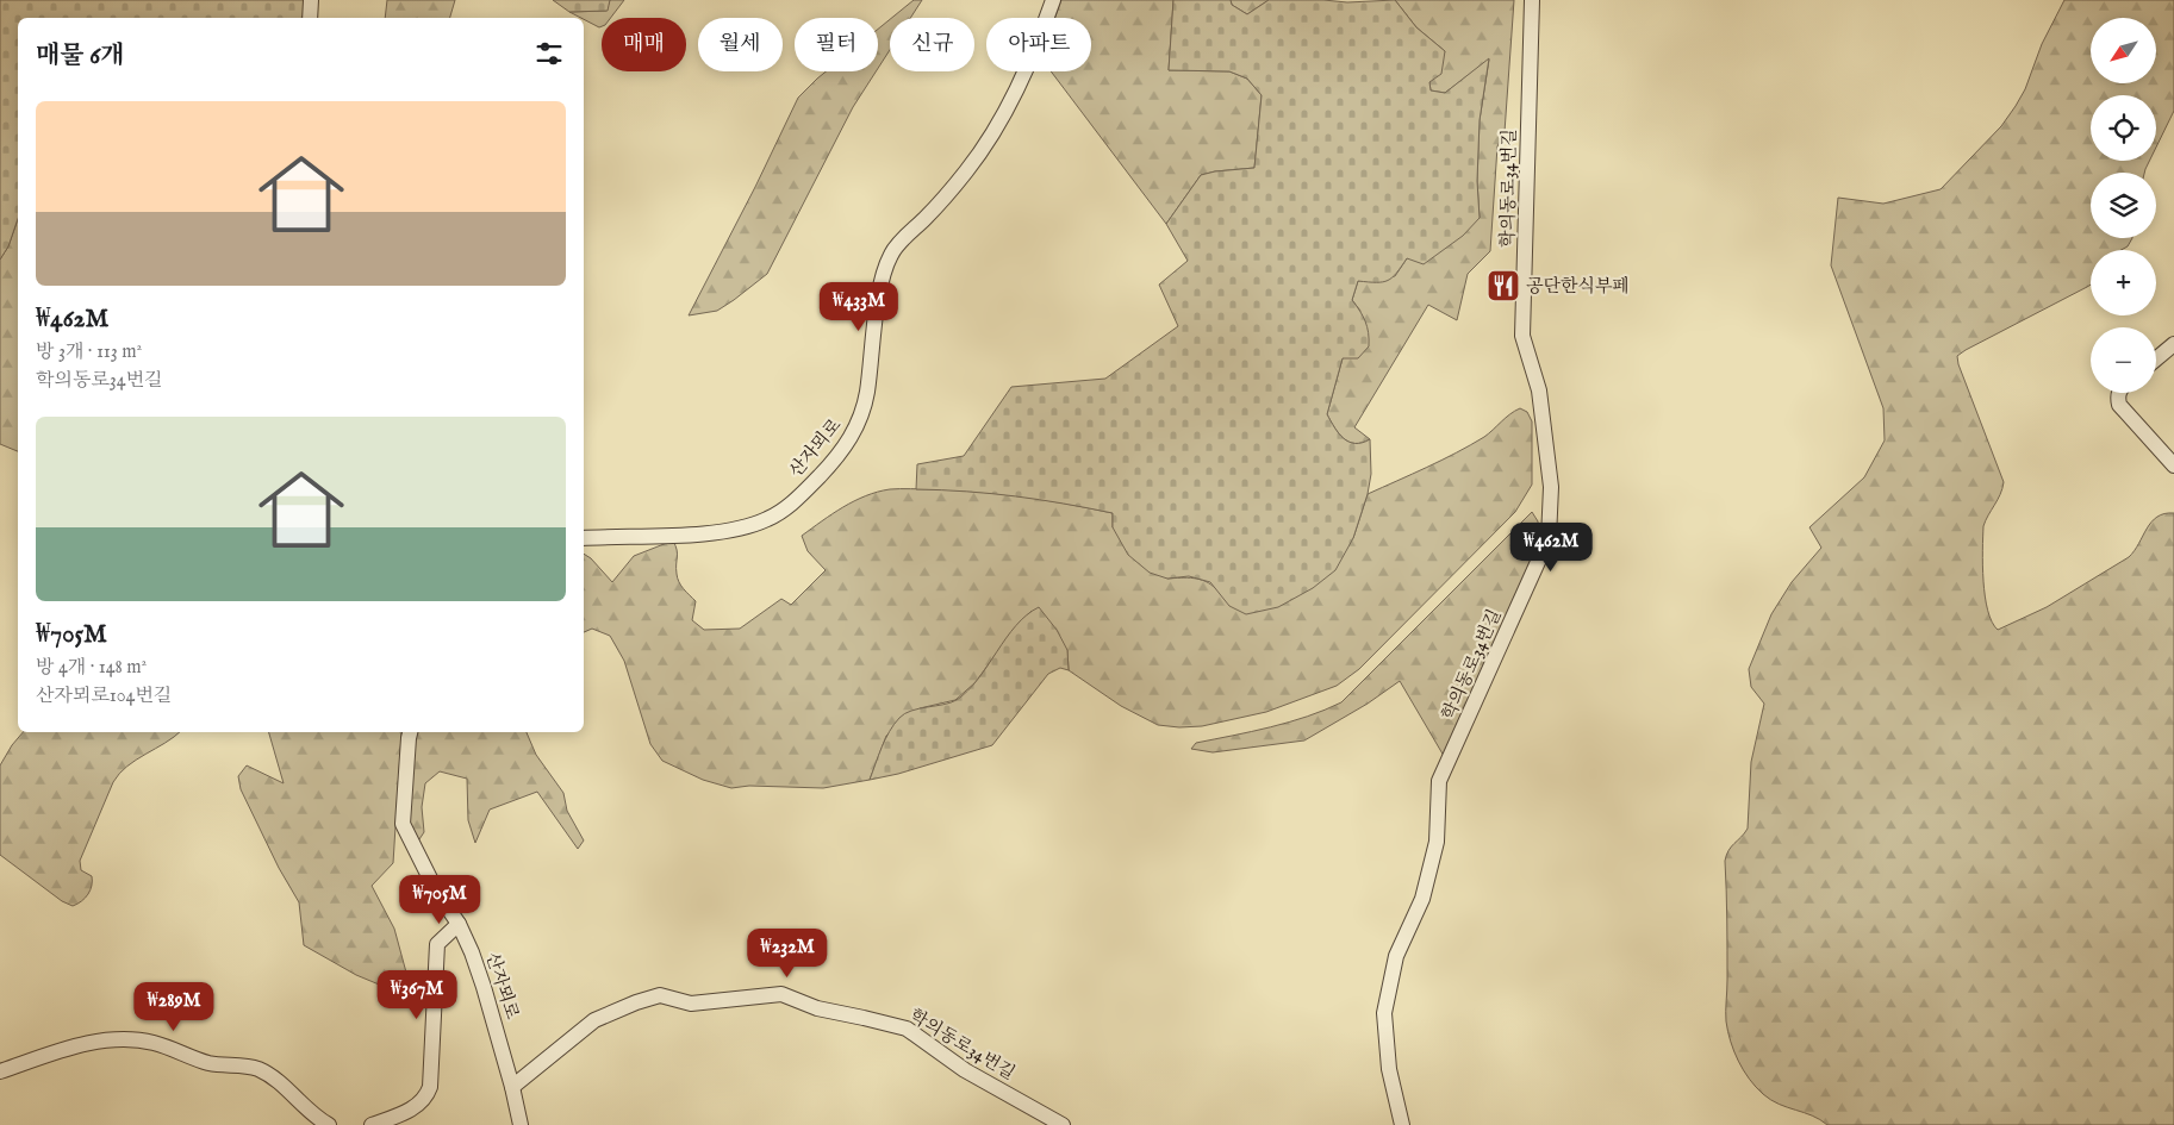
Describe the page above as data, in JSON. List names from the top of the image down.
{
  "streets": {
    "street": ["학의동로34번길", "산자뫼로"]
  },
  "crossings": [
    ["학의동로34번길", "산자뫼로"]
  ],
  "places": {
    "restaurant": ["공단한식부페"]
  },
  "north": "bottom left",
  "page": {
    "map_buttons": ["+", "−"],
    "chip": [
      "매매",
      "월세",
      "필터",
      "신규",
      "아파트"
    ],
    "heading": "매물 6개",
    "list": [
      {
        "name": "₩462M",
        "note": "방 3개 · 113 m² · 학의동로34번길"
      },
      {
        "name": "₩705M",
        "note": "방 4개 · 148 m² · 산자뫼로104번길"
      }
    ],
    "price": [
      "₩433M",
      "₩462M",
      "₩705M",
      "₩232M",
      "₩367M",
      "₩289M"
    ]
  }
}
